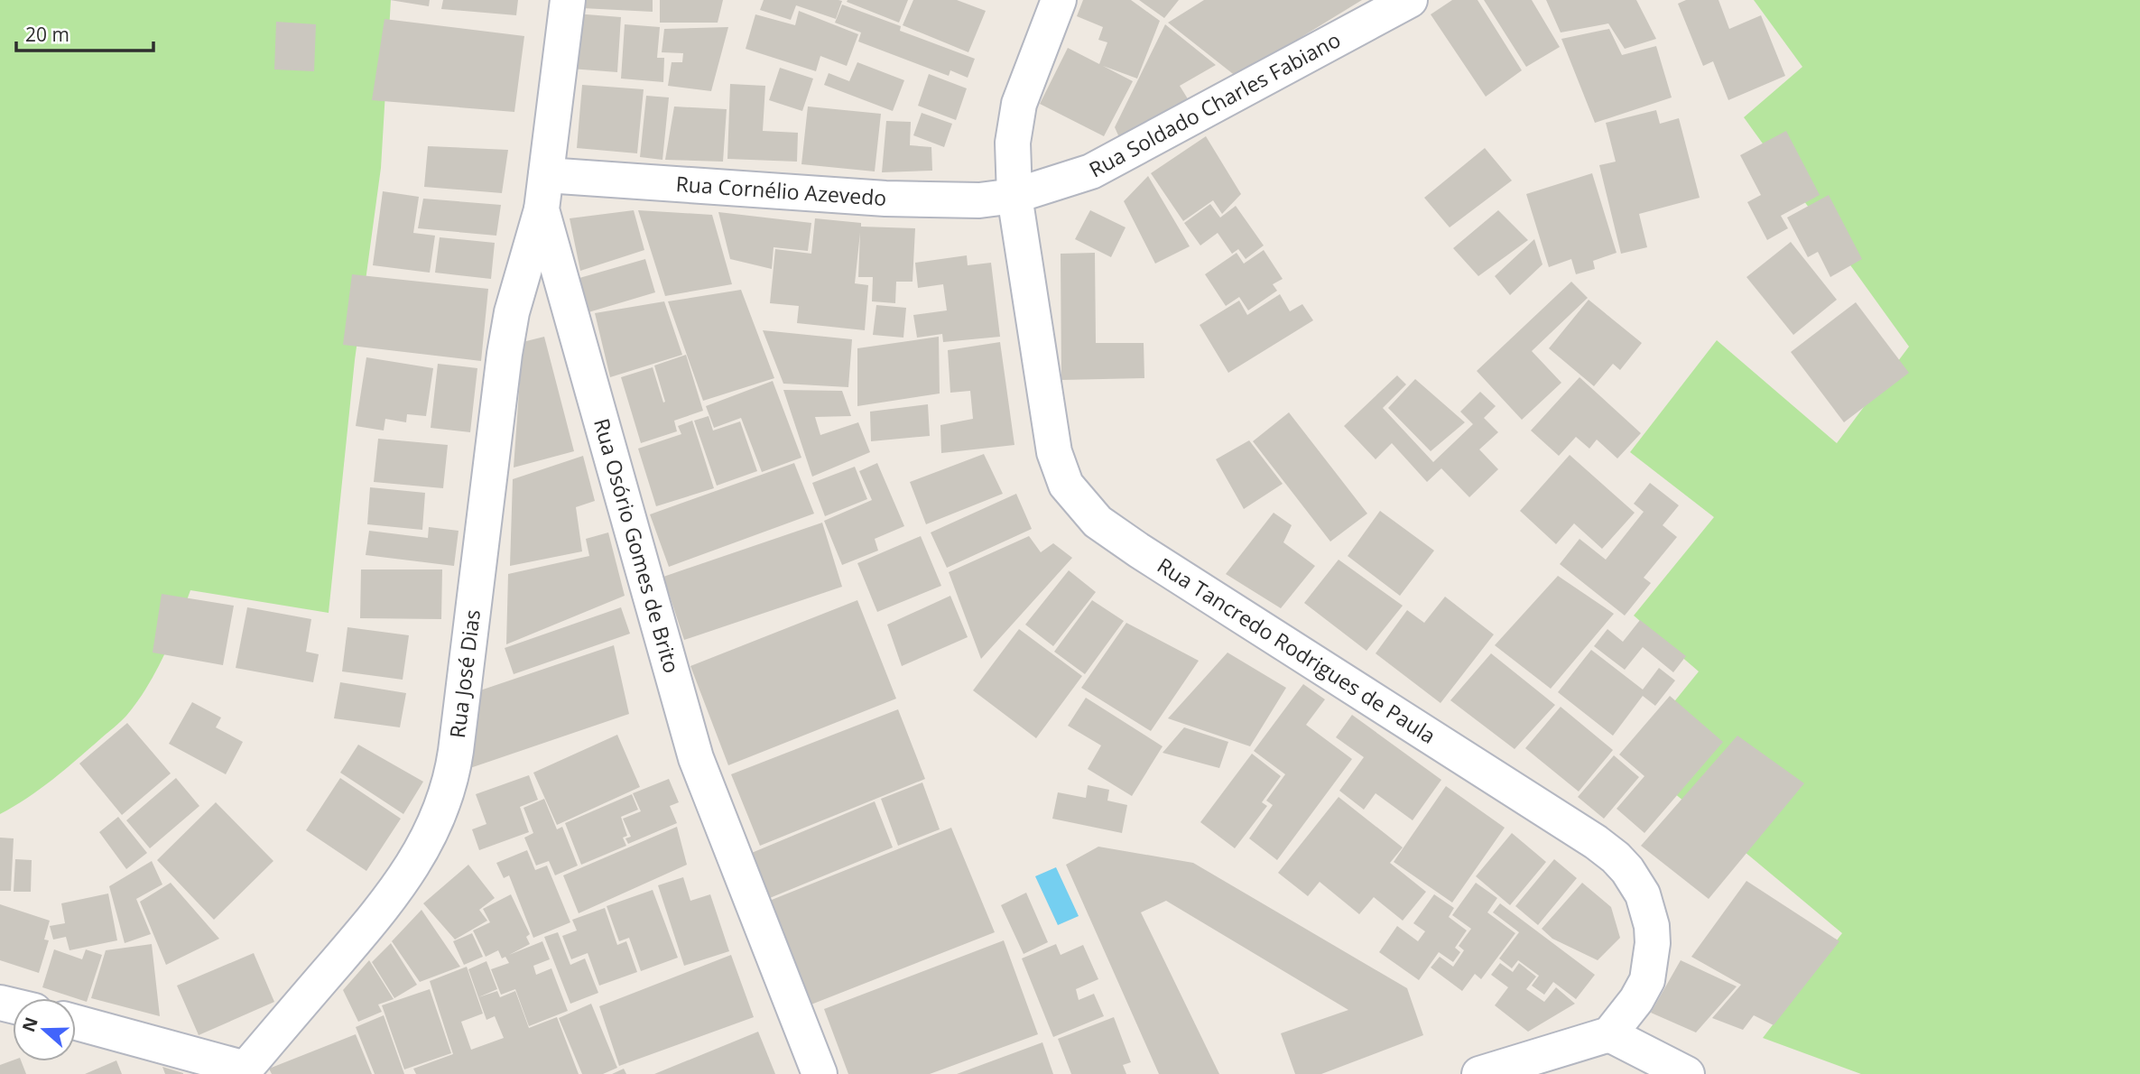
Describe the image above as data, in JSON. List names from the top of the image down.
{
  "streets": {
    "street": [
      "Rua Soldado Charles Fabiano",
      "Rua Cornélio Azevedo",
      "Rua Osório Gomes de Brito",
      "Rua Tancredo Rodrigues de Paula",
      "Rua José Dias"
    ]
  },
  "crossings": [
    ["Rua Soldado Charles Fabiano", "Rua Cornélio Azevedo"],
    ["Rua Soldado Charles Fabiano", "Rua Tancredo Rodrigues de Paula"],
    ["Rua Cornélio Azevedo", "Rua Osório Gomes de Brito"],
    ["Rua Cornélio Azevedo", "Rua Tancredo Rodrigues de Paula"],
    ["Rua Osório Gomes de Brito", "Rua José Dias"]
  ],
  "scale_bar": "20 m",
  "north": "left"
}
